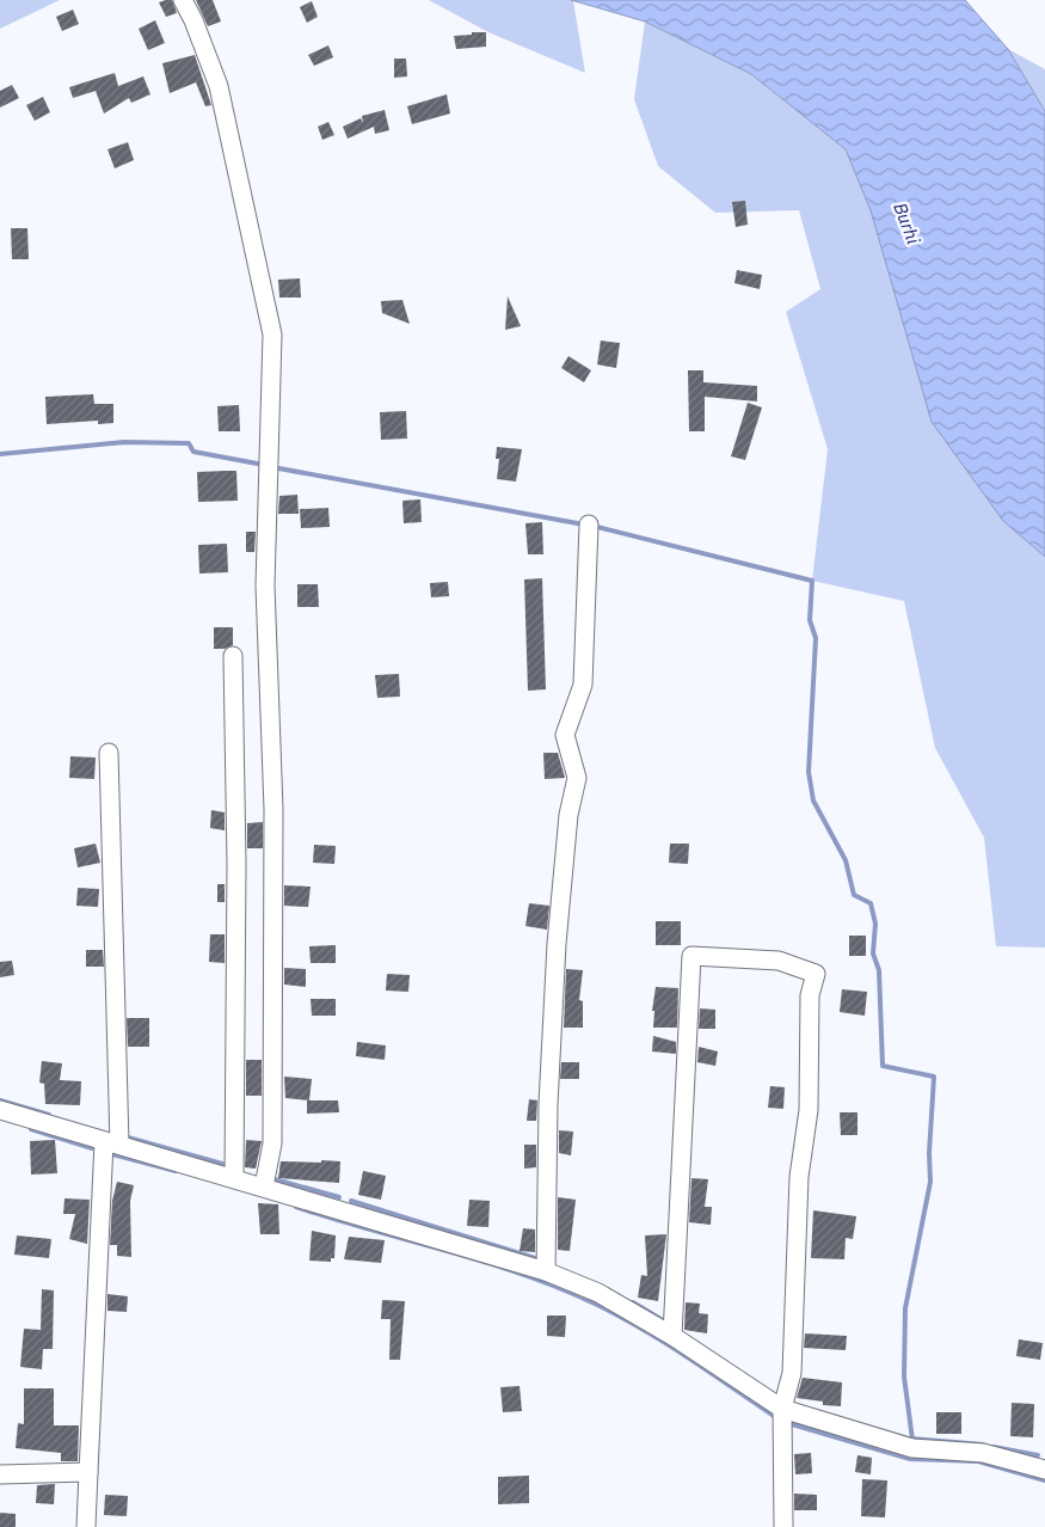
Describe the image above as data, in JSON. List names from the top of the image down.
{
  "water": ["Burhi"]
}
